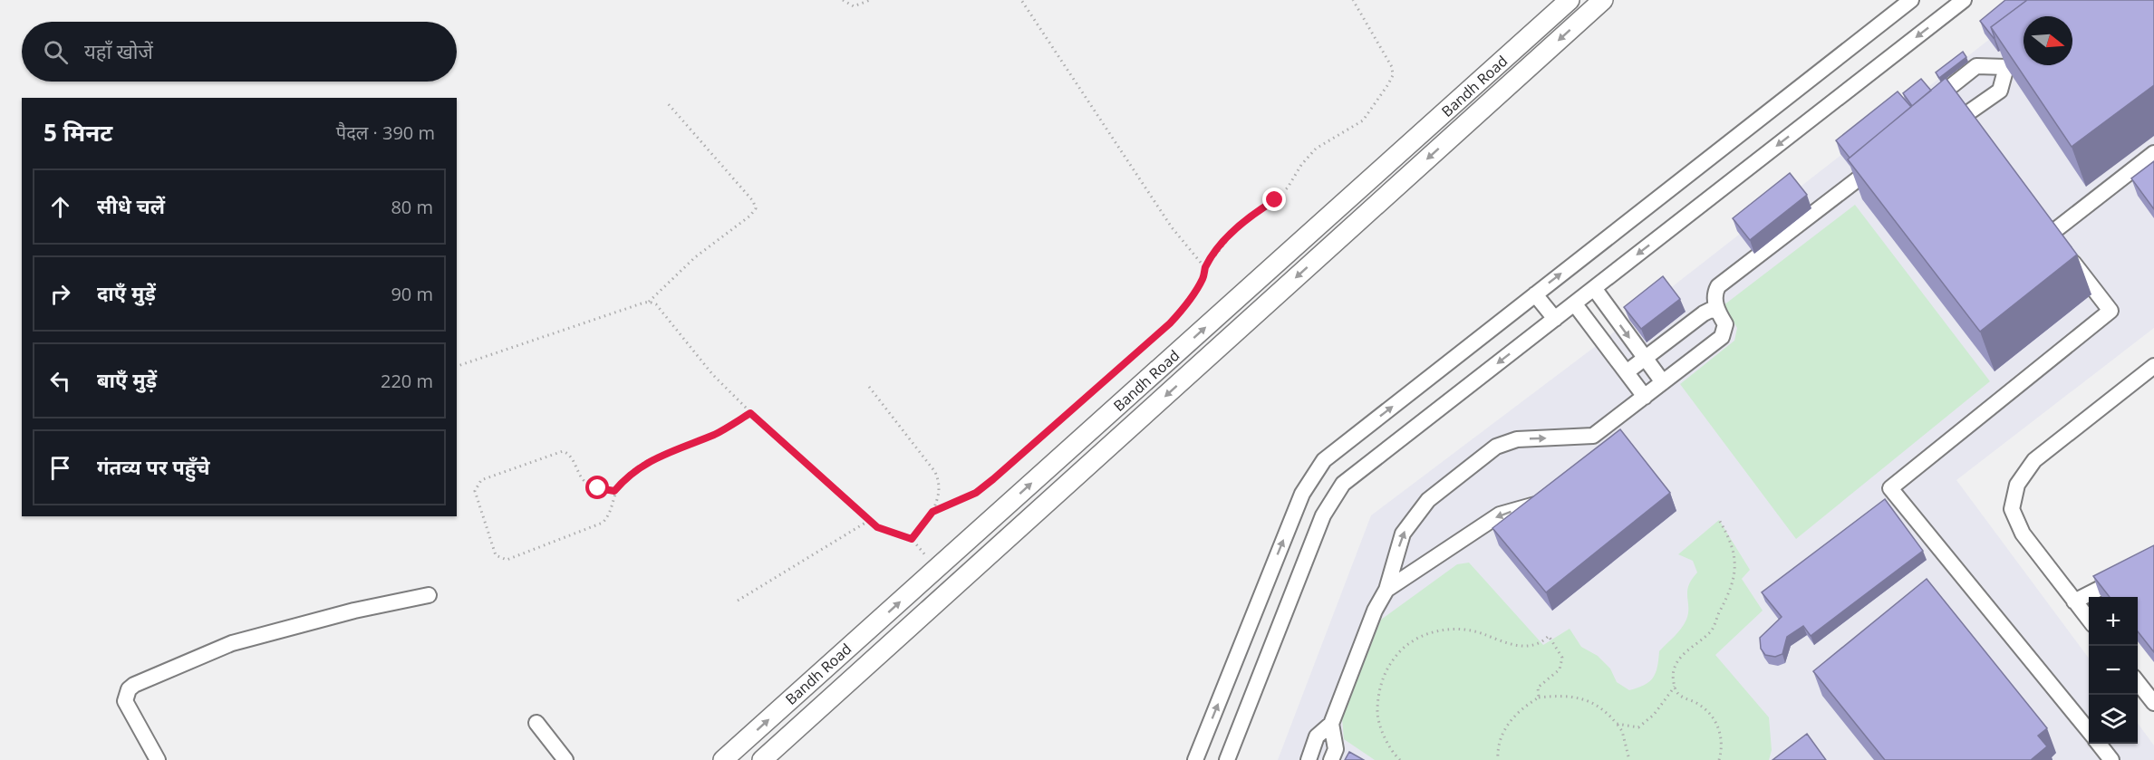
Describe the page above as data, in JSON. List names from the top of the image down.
{
  "streets": {
    "main road": ["Bandh Road"]
  },
  "north": "right",
  "page": {
    "search": "यहाँ खोजें",
    "heading": ["5 मिनट", "पैदल · 390 m"],
    "list": [
      ["सीधे चलें", "80 m"],
      ["दाएँ मुड़ें", "90 m"],
      ["बाएँ मुड़ें", "220 m"],
      "गंतव्य पर पहुँचे"
    ],
    "map_buttons": ["+", "−"]
  }
}
